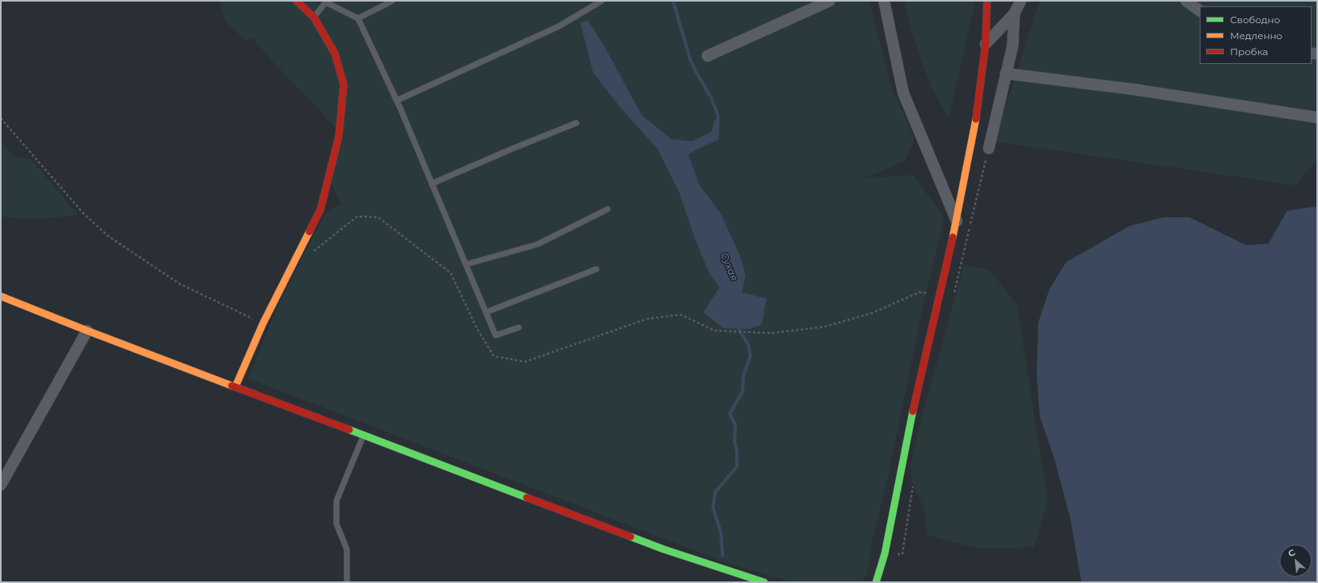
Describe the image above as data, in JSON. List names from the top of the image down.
{
  "water": ["Сухая"],
  "legend": ["Свободно", "Медленно", "Пробка"],
  "north": "top left"
}
